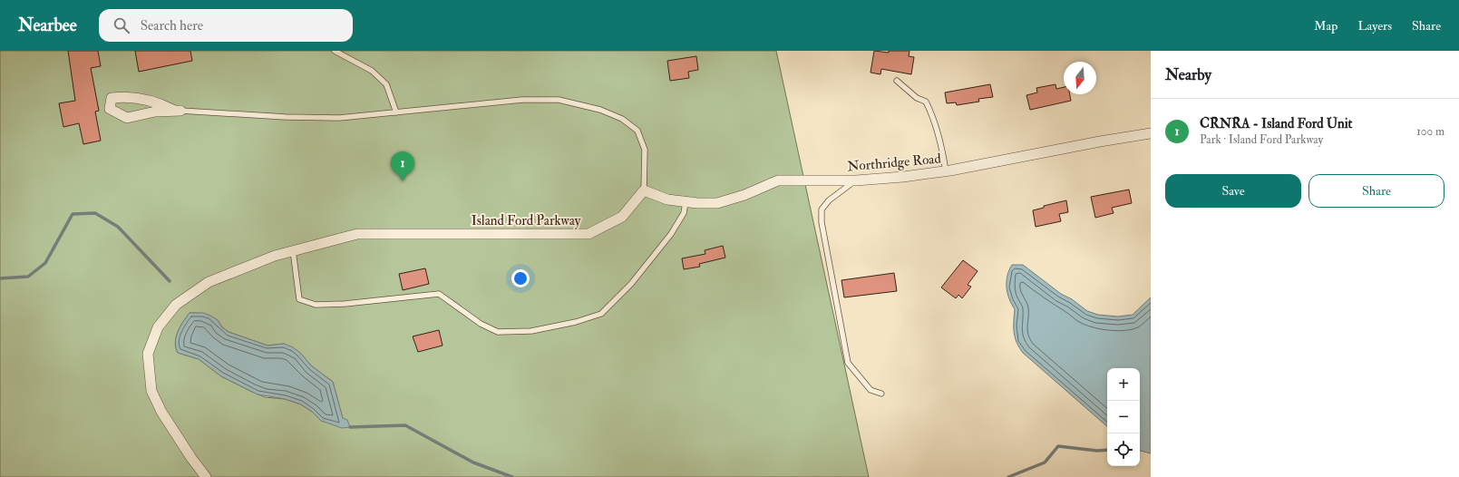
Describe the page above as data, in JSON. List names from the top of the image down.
{
  "streets": {
    "street": ["Northridge Road", "Island Ford Parkway"]
  },
  "crossings": [
    ["Northridge Road", "Island Ford Parkway"]
  ],
  "north": "bottom",
  "page": {
    "header": "Nearbee",
    "search": "Search here",
    "nav": ["Map", "Layers", "Share"],
    "heading": "Nearby",
    "list": [
      {
        "mark": "1",
        "name": "CRNRA - Island Ford Unit",
        "note": "Park · Island Ford Parkway",
        "value": "100 m"
      }
    ],
    "pins": "1",
    "buttons": ["Save", "Share"],
    "map_buttons": ["+", "−"]
  }
}
